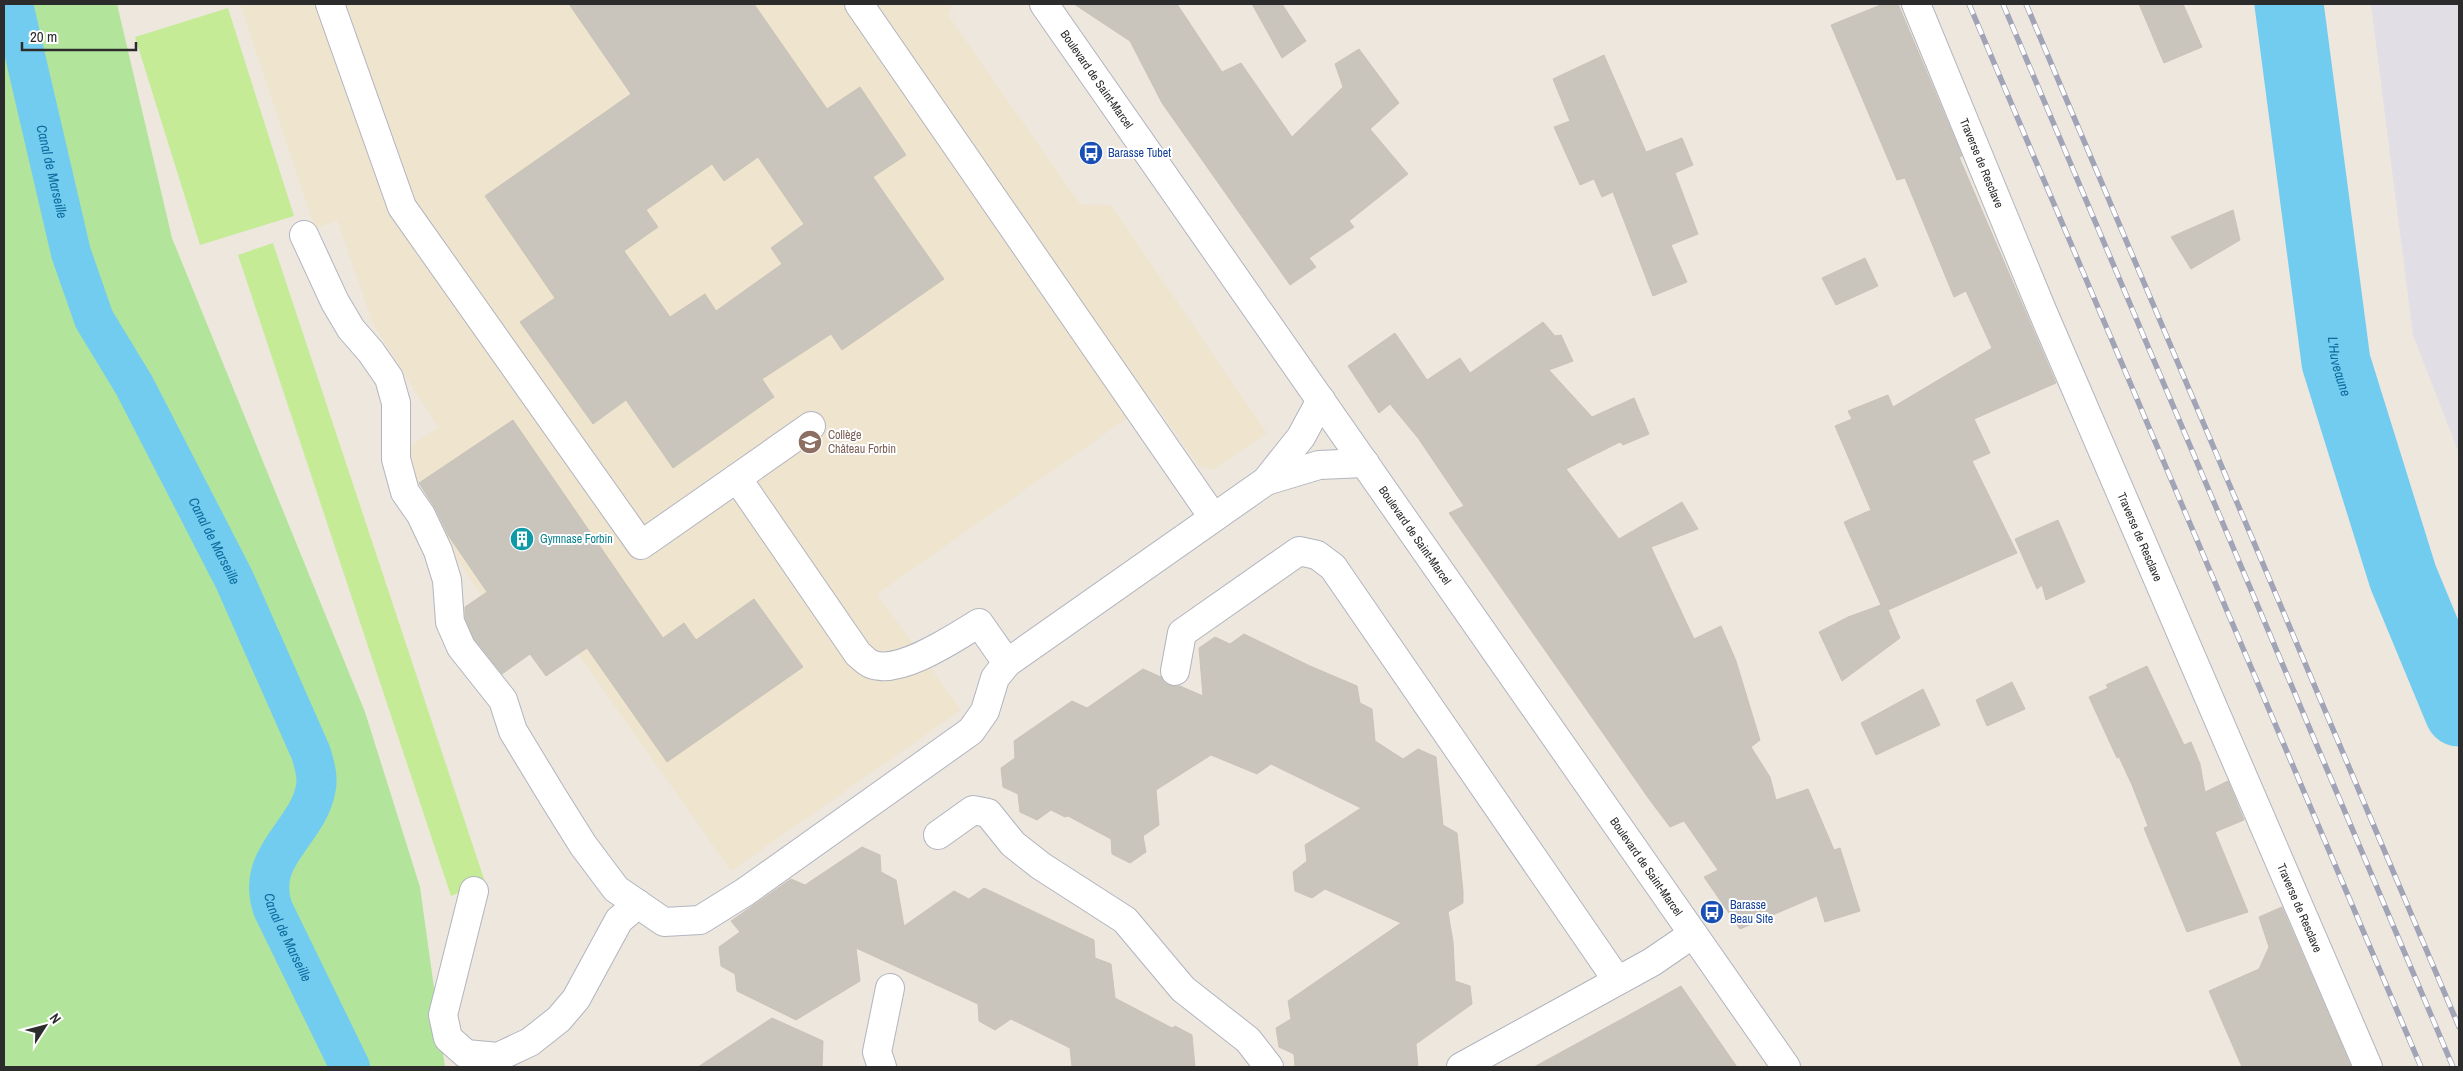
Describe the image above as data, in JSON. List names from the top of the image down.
{
  "streets": {
    "street": ["Boulevard de Saint-Marcel", "Traverse de Resclave"]
  },
  "water": ["Canal de Marseille", "L'Huveaune"],
  "places": {
    "bus stop": ["Barasse Tubet", "Barasse Beau Site"],
    "school or university": ["Collège Château Forbin"],
    "building": ["Gymnase Forbin"]
  },
  "scale_bar": "20 m",
  "north": "top right"
}
